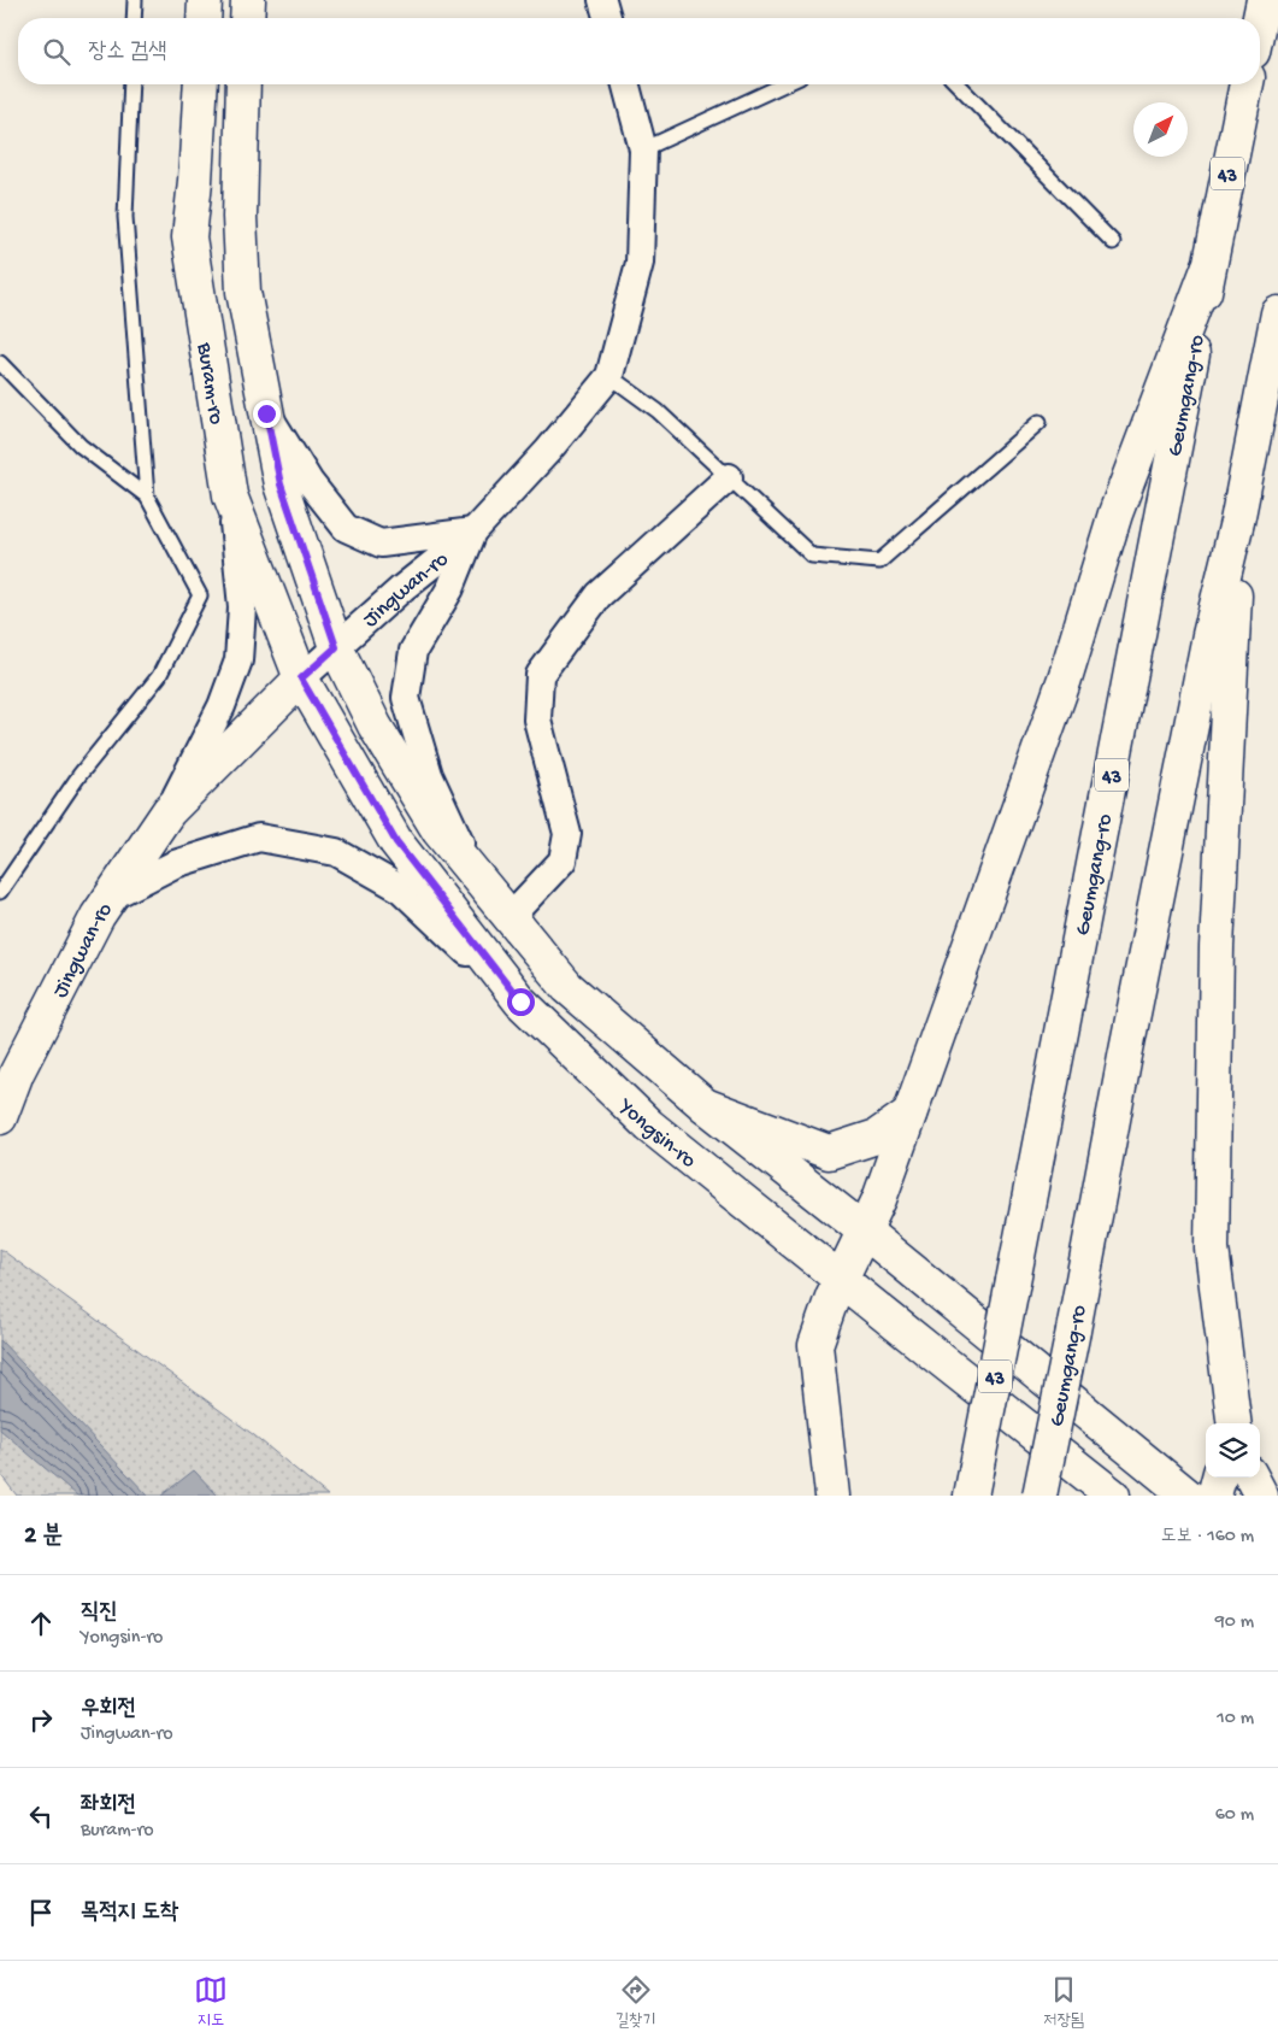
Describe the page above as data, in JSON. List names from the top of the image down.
{
  "streets": {
    "main road": [
      "43",
      "Buram-ro",
      "Geumgang-ro",
      "Jingwan-ro",
      "Yongsin-ro"
    ]
  },
  "crossings": [
    ["Buram-ro", "Jingwan-ro"],
    ["Buram-ro", "Yongsin-ro"],
    ["Jingwan-ro", "Yongsin-ro"]
  ],
  "north": "top right",
  "page": {
    "search": "장소 검색",
    "heading": ["2 분", "도보 · 160 m"],
    "list": [
      ["직진", "Yongsin-ro", "90 m"],
      ["우회전", "Jingwan-ro", "10 m"],
      ["좌회전", "Buram-ro", "60 m"],
      "목적지 도착"
    ],
    "nav": ["지도", "길찾기", "저장됨"]
  }
}
